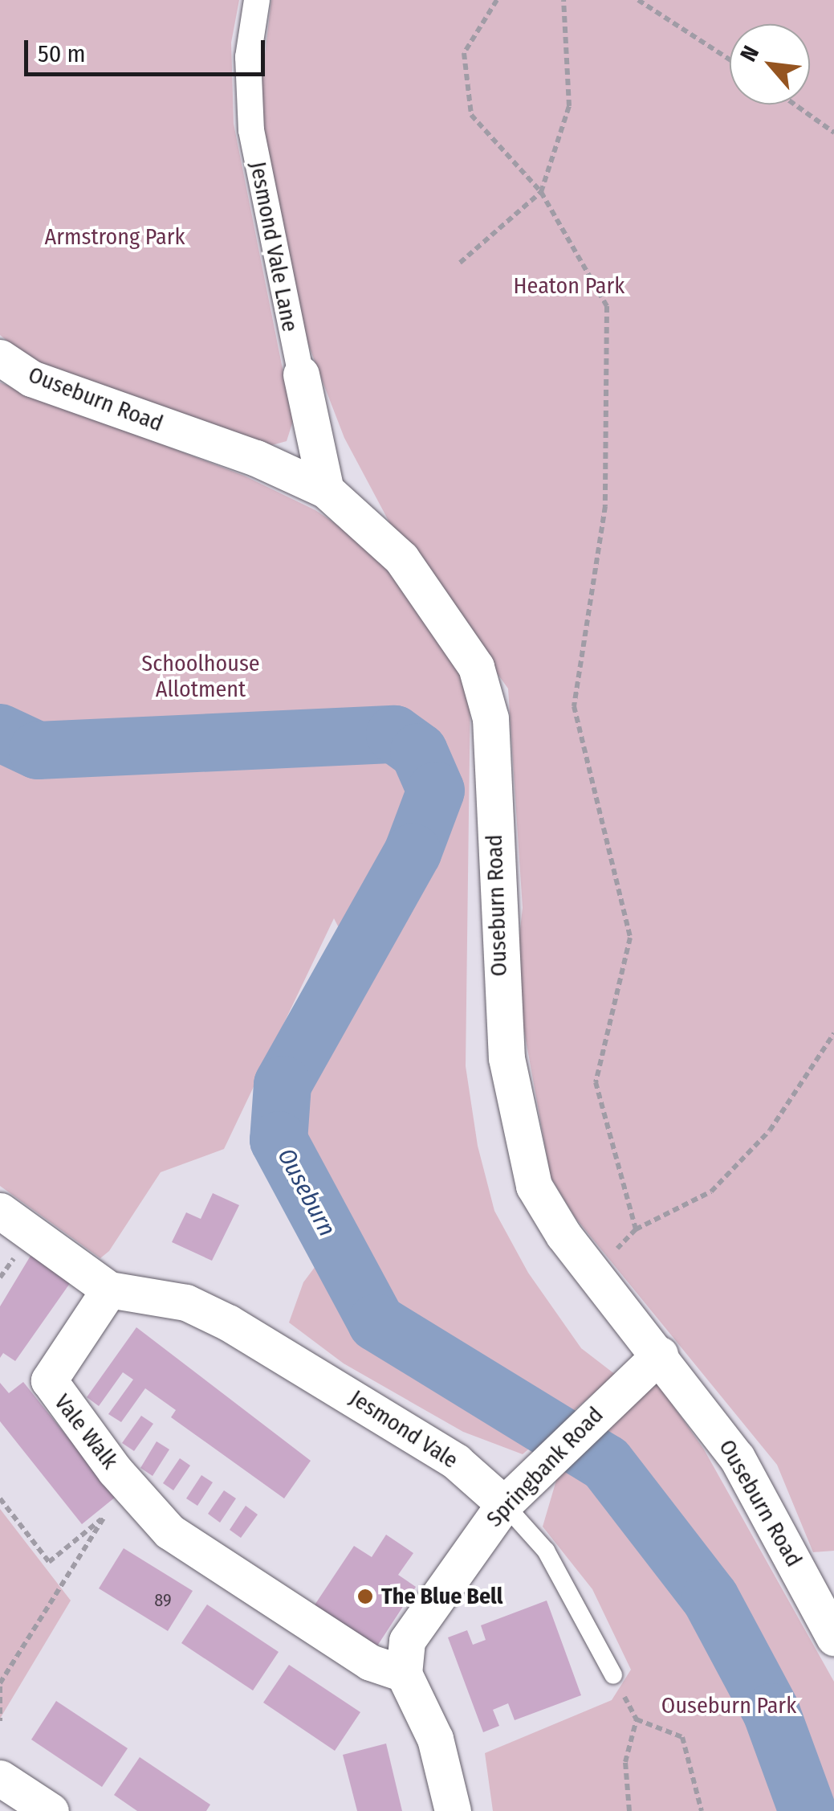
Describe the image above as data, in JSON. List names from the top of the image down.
{
  "streets": {
    "street": [
      "Jesmond Vale Lane",
      "Ouseburn Road",
      "Jesmond Vale",
      "Vale Walk",
      "Springbank Road"
    ]
  },
  "crossings": [
    ["Jesmond Vale Lane", "Ouseburn Road"],
    ["Ouseburn Road", "Springbank Road"],
    ["Jesmond Vale", "Vale Walk"],
    ["Jesmond Vale", "Springbank Road"],
    ["Vale Walk", "Springbank Road"]
  ],
  "water": ["Ouseburn"],
  "parks": [
    "Armstrong Park",
    "Heaton Park",
    "Schoolhouse Allotment",
    "Ouseburn Park"
  ],
  "places": ["The Blue Bell"],
  "house_numbers": ["89"],
  "scale_bar": "50 m",
  "north": "top left"
}
